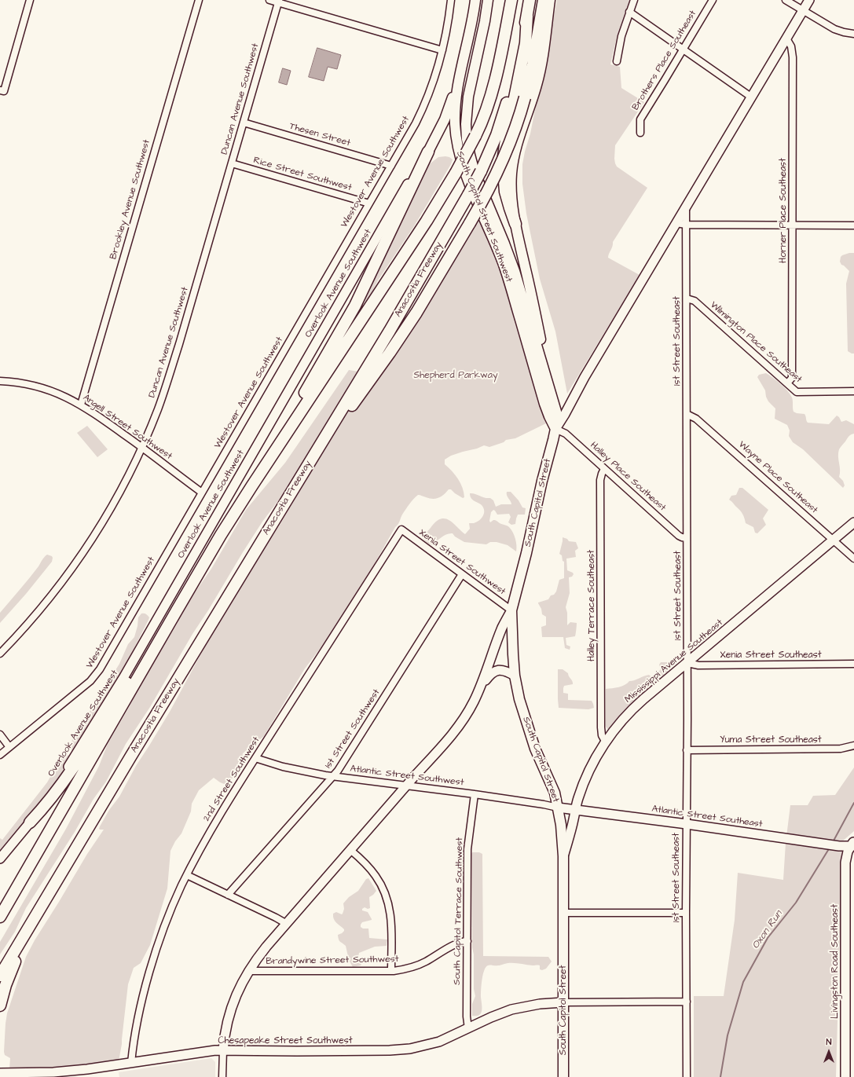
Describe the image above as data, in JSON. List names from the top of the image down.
{
  "streets": {
    "highway": ["Anacostia Freeway"],
    "main road": ["South Capitol Street Southwest", "South Capitol Street"],
    "street": [
      "Brothers Place Southeast",
      "Duncan Avenue Southwest",
      "Thesen Street",
      "Westover Avenue Southwest",
      "Rice Street Southwest",
      "Brookley Avenue Southwest",
      "Horner Place Southeast",
      "Overlook Avenue Southwest",
      "1st Street Southeast",
      "Wilmington Place Southeast",
      "Angell Street Southwest",
      "Halley Place Southeast",
      "Wayne Place Southeast",
      "Xenia Street Southwest",
      "Halley Terrace Southeast",
      "Xenia Street Southeast",
      "Mississippi Avenue Southeast",
      "1st Street Southwest",
      "Yuma Street Southeast",
      "Atlantic Street Southwest",
      "2nd Street Southwest",
      "Atlantic Street Southeast",
      "South Capitol Terrace Southwest",
      "Brandywine Street Southwest",
      "Livingston Road Southeast",
      "Chesapeake Street Southwest"
    ]
  },
  "crossings": [
    ["Duncan Avenue Southwest", "Thesen Street"],
    ["Duncan Avenue Southwest", "Rice Street Southwest"],
    ["Duncan Avenue Southwest", "Angell Street Southwest"],
    ["Thesen Street", "Westover Avenue Southwest"],
    ["Westover Avenue Southwest", "Rice Street Southwest"],
    ["Westover Avenue Southwest", "Angell Street Southwest"],
    ["Brookley Avenue Southwest", "Angell Street Southwest"],
    ["Horner Place Southeast", "Wilmington Place Southeast"],
    ["South Capitol Street Southwest", "Halley Place Southeast"],
    ["South Capitol Street Southwest", "South Capitol Street"],
    ["1st Street Southeast", "Wilmington Place Southeast"],
    ["1st Street Southeast", "Halley Place Southeast"],
    ["1st Street Southeast", "Wayne Place Southeast"],
    ["1st Street Southeast", "Xenia Street Southeast"],
    ["1st Street Southeast", "Mississippi Avenue Southeast"],
    ["1st Street Southeast", "Yuma Street Southeast"],
    ["1st Street Southeast", "Atlantic Street Southeast"],
    ["Halley Place Southeast", "South Capitol Street"],
    ["Halley Place Southeast", "Halley Terrace Southeast"],
    ["Wayne Place Southeast", "Mississippi Avenue Southeast"],
    ["South Capitol Street", "Xenia Street Southwest"],
    ["South Capitol Street", "Mississippi Avenue Southeast"],
    ["South Capitol Street", "Atlantic Street Southwest"],
    ["South Capitol Street", "Atlantic Street Southeast"],
    ["South Capitol Street", "Chesapeake Street Southwest"],
    ["Xenia Street Southwest", "1st Street Southwest"],
    ["Xenia Street Southwest", "2nd Street Southwest"],
    ["Halley Terrace Southeast", "Mississippi Avenue Southeast"],
    ["Xenia Street Southeast", "Mississippi Avenue Southeast"],
    ["Mississippi Avenue Southeast", "Atlantic Street Southeast"],
    ["1st Street Southwest", "Atlantic Street Southwest"],
    ["Atlantic Street Southwest", "2nd Street Southwest"],
    ["Atlantic Street Southwest", "Atlantic Street Southeast"],
    ["Atlantic Street Southwest", "South Capitol Terrace Southwest"],
    ["2nd Street Southwest", "Chesapeake Street Southwest"],
    ["Atlantic Street Southeast", "Livingston Road Southeast"],
    ["South Capitol Terrace Southwest", "Brandywine Street Southwest"],
    ["South Capitol Terrace Southwest", "Chesapeake Street Southwest"]
  ],
  "water": ["Oxon Run"],
  "parks": ["Shepherd Parkway"],
  "north": "top"
}
